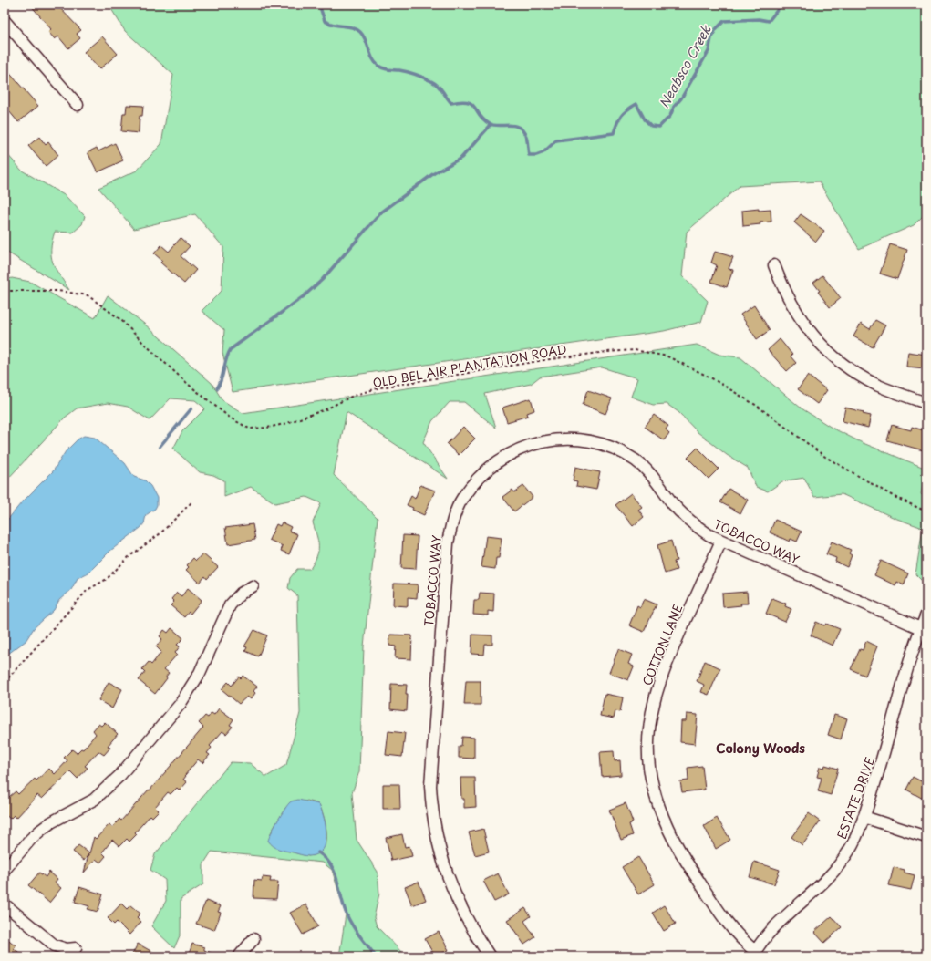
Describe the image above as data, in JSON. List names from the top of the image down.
{
  "streets": {
    "street": ["TOBACCO WAY", "COTTON LANE", "ESTATE DRIVE"],
    "path": ["OLD BEL AIR PLANTATION ROAD"]
  },
  "crossings": [
    ["TOBACCO WAY", "COTTON LANE"],
    ["TOBACCO WAY", "ESTATE DRIVE"],
    ["COTTON LANE", "ESTATE DRIVE"]
  ],
  "districts": ["Colony Woods"],
  "water": ["Neabsco Creek"]
}
